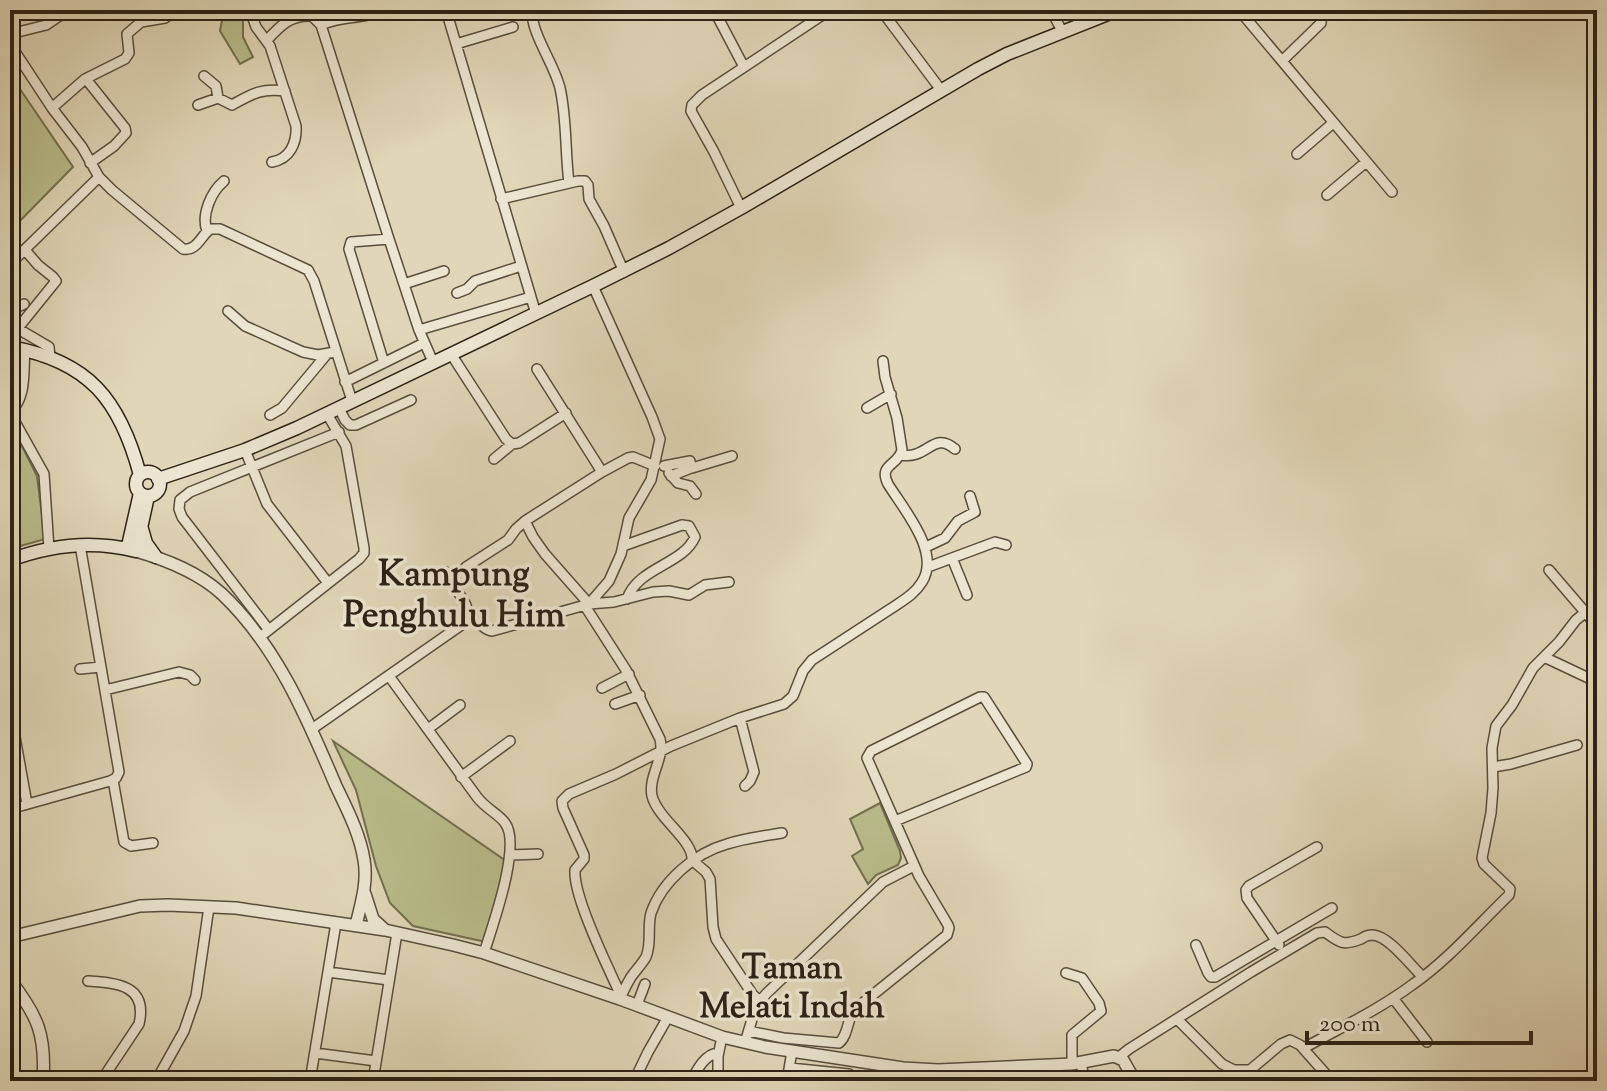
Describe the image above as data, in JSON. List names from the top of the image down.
{
  "districts": ["Kampung Penghulu Him", "Taman Melati Indah"],
  "scale_bar": "200 m"
}
